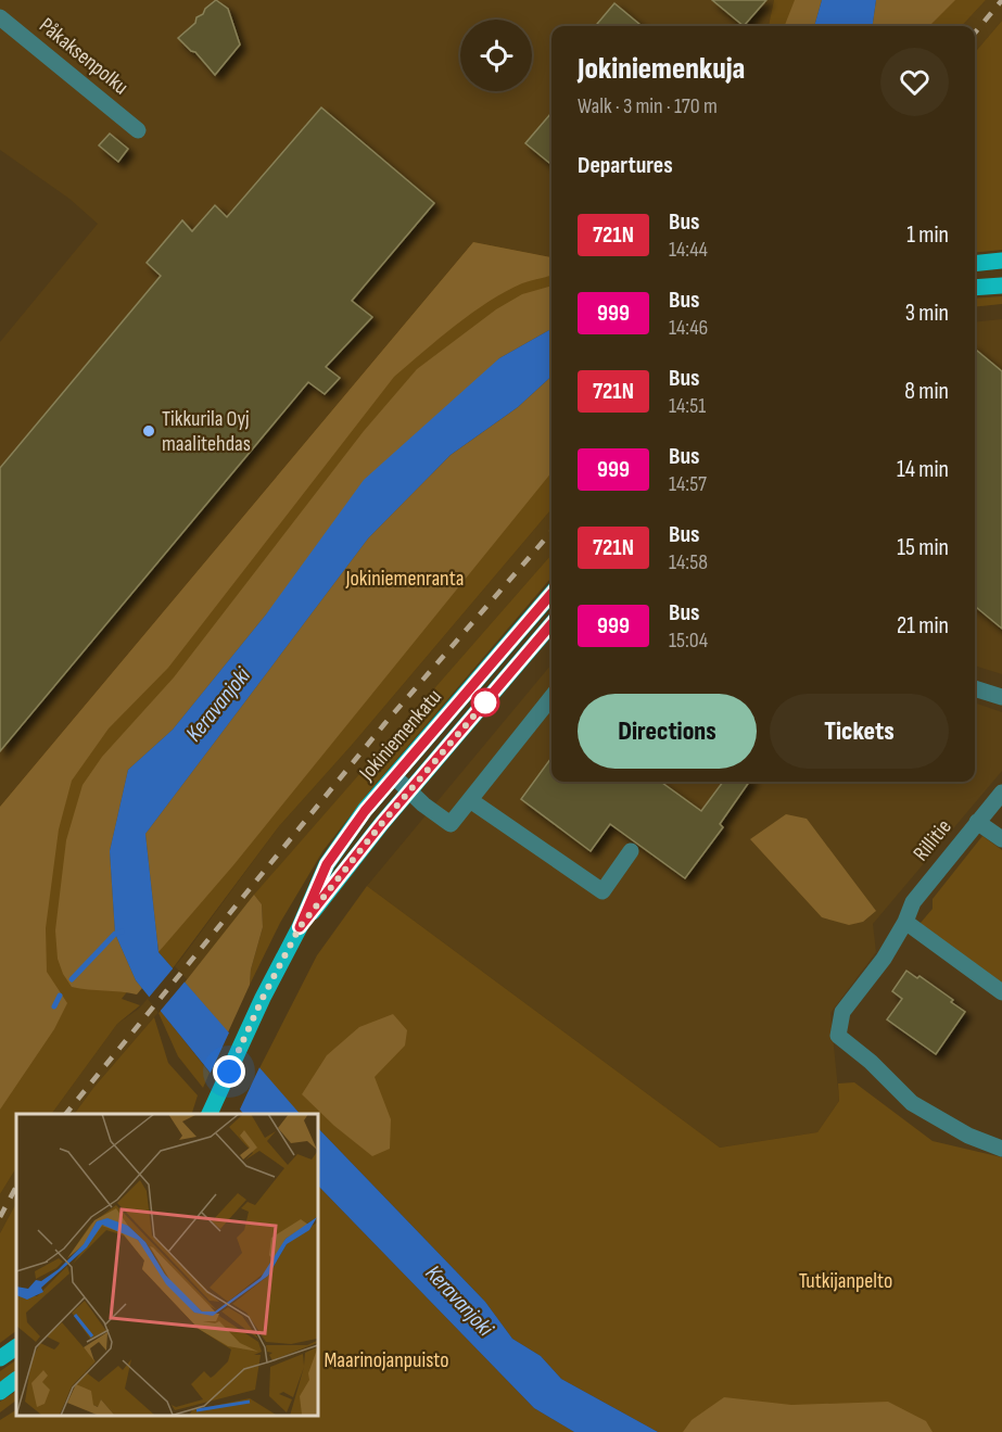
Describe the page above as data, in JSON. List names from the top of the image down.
{
  "streets": {
    "main road": ["Jokiniemenkatu"],
    "street": ["Påkaksenpolku", "Rillitie"]
  },
  "water": ["Keravanjoki"],
  "parks": ["Jokiniemenranta", "Tutkijanpelto", "Maarinojanpuisto"],
  "places": ["Tikkurila Oyj maalitehdas"],
  "lines": ["bus line 721N"],
  "page": {
    "heading": [
      ["Jokiniemenkuja", "Walk · 3 min · 170 m"],
      "Departures"
    ],
    "list": [
      {
        "mark": "721N",
        "name": "Bus",
        "note": "14:44",
        "value": "1 min"
      },
      {
        "mark": "999",
        "name": "Bus",
        "note": "14:46",
        "value": "3 min"
      },
      {
        "mark": "721N",
        "name": "Bus",
        "note": "14:51",
        "value": "8 min"
      },
      {
        "mark": "999",
        "name": "Bus",
        "note": "14:57",
        "value": "14 min"
      },
      {
        "mark": "721N",
        "name": "Bus",
        "note": "14:58",
        "value": "15 min"
      },
      {
        "mark": "999",
        "name": "Bus",
        "note": "15:04",
        "value": "21 min"
      }
    ],
    "buttons": ["Directions", "Tickets"]
  }
}
